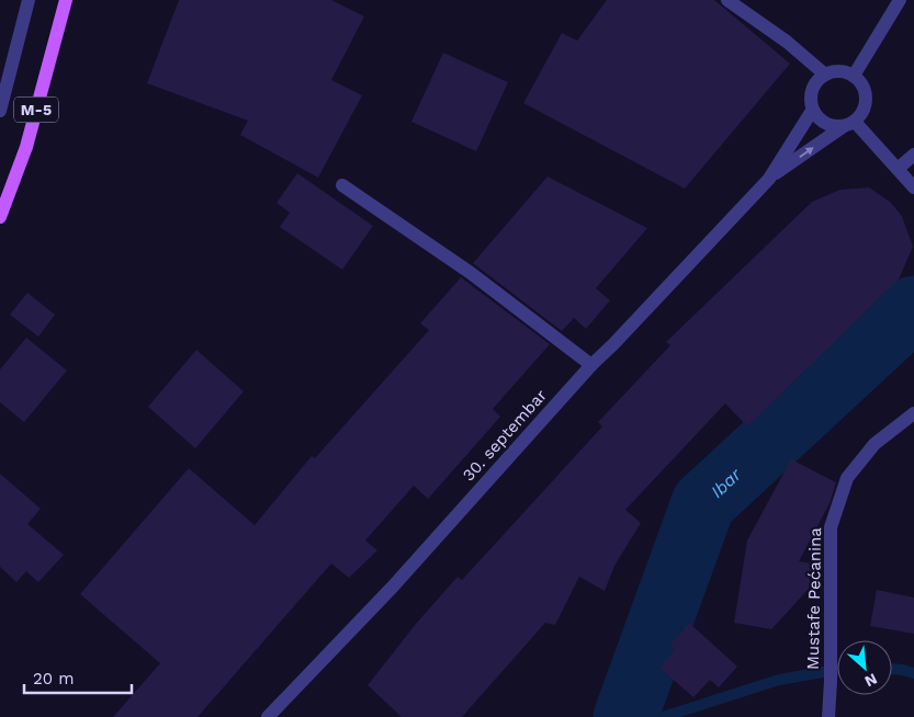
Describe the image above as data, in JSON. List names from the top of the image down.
{
  "streets": {
    "main road": ["M-5"],
    "street": ["30. septembar", "Mustafe Pećanina"]
  },
  "water": ["Ibar"],
  "scale_bar": "20 m",
  "north": "bottom right"
}
